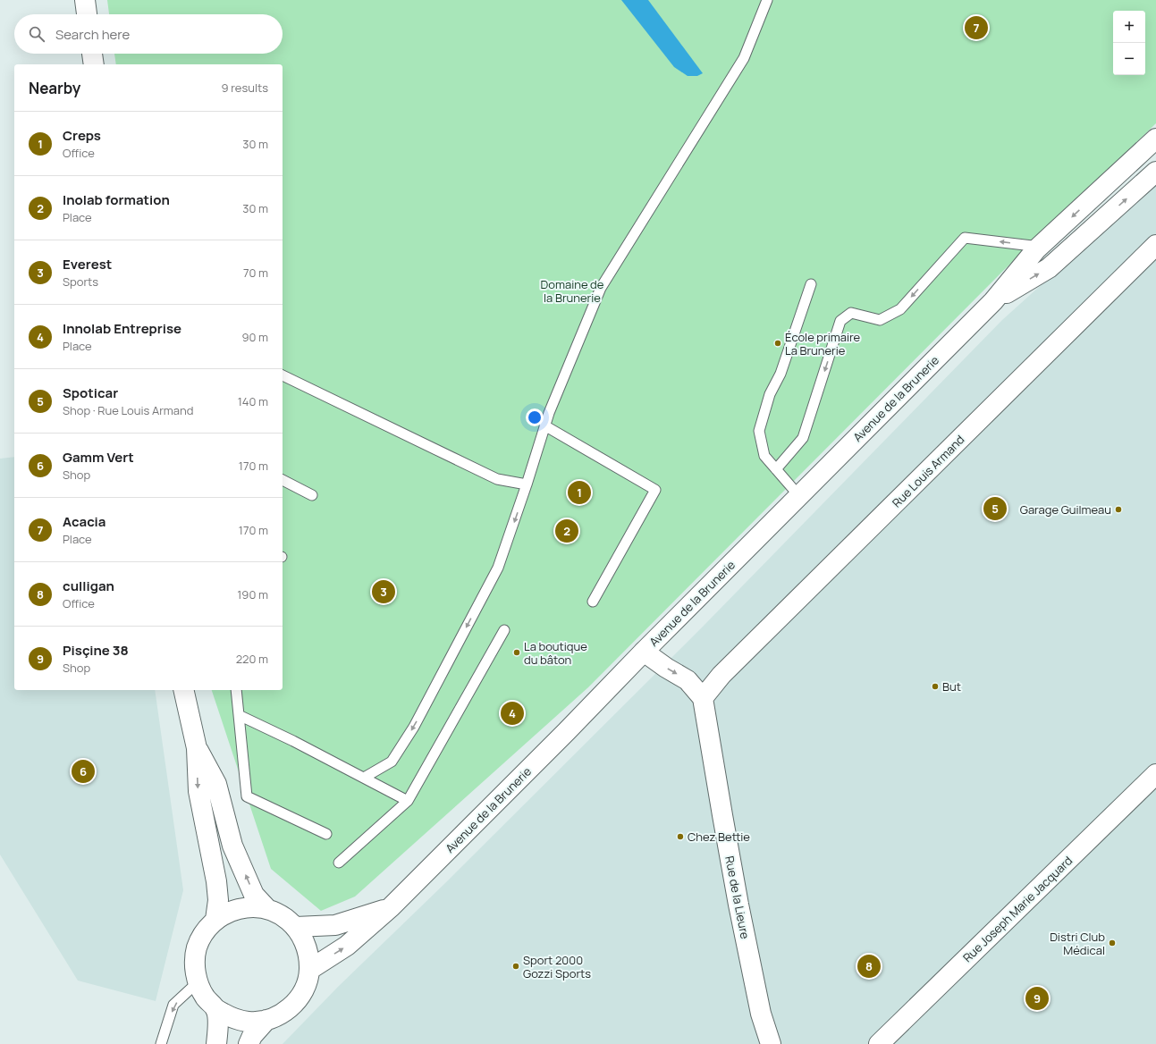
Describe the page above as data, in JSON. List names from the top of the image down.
{
  "streets": {
    "main road": [
      "Avenue de la Brunerie",
      "Rue Louis Armand",
      "Rue de la Lieure",
      "Rue Joseph Marie Jacquard"
    ]
  },
  "crossings": [
    ["Rue Louis Armand", "Rue de la Lieure"]
  ],
  "parks": ["Domaine de la Brunerie"],
  "places": [
    "École primaire La Brunerie",
    "Garage Guilmeau",
    "La boutique du bâton",
    "But",
    "Chez Bettie",
    "Distri Club Médical",
    "Sport 2000 Gozzi Sports"
  ],
  "page": {
    "map_buttons": ["+", "−"],
    "pins": [
      "7",
      "1",
      "5",
      "2",
      "3",
      "4",
      "6",
      "8",
      "9"
    ],
    "search": "Search here",
    "heading": ["Nearby", "9 results"],
    "list": [
      {
        "mark": "1",
        "name": "Creps",
        "note": "Office",
        "value": "30 m"
      },
      {
        "mark": "2",
        "name": "Inolab formation",
        "note": "Place",
        "value": "30 m"
      },
      {
        "mark": "3",
        "name": "Everest",
        "note": "Sports",
        "value": "70 m"
      },
      {
        "mark": "4",
        "name": "Innolab Entreprise",
        "note": "Place",
        "value": "90 m"
      },
      {
        "mark": "5",
        "name": "Spoticar",
        "note": "Shop · Rue Louis Armand",
        "value": "140 m"
      },
      {
        "mark": "6",
        "name": "Gamm Vert",
        "note": "Shop",
        "value": "170 m"
      },
      {
        "mark": "7",
        "name": "Acacia",
        "note": "Place",
        "value": "170 m"
      },
      {
        "mark": "8",
        "name": "culligan",
        "note": "Office",
        "value": "190 m"
      },
      {
        "mark": "9",
        "name": "Pisçine 38",
        "note": "Shop",
        "value": "220 m"
      }
    ]
  }
}
